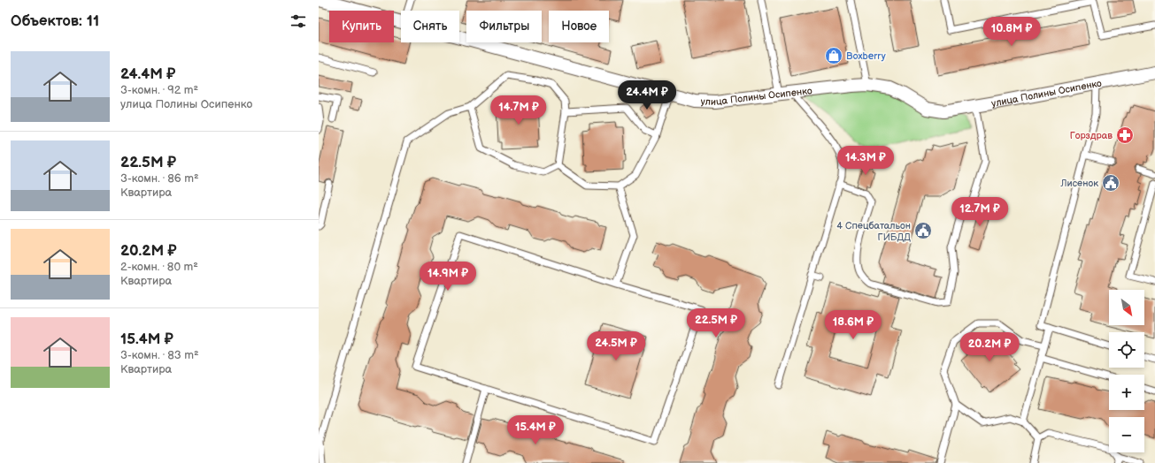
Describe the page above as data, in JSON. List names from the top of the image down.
{
  "streets": {
    "street": ["улица Полины Осипенко"]
  },
  "places": {
    "shop": ["Boxberry"],
    "pharmacy": ["Горздрав"],
    "public building": ["Лисенок", "4 Спецбатальон ГИБДД"]
  },
  "north": "bottom right",
  "page": {
    "heading": "Объектов: 11",
    "chip": [
      "Купить",
      "Снять",
      "Фильтры",
      "Новое"
    ],
    "price": [
      "10.8M ₽",
      "24.4M ₽",
      "14.7M ₽",
      "14.3M ₽",
      "12.7M ₽",
      "14.9M ₽",
      "22.5M ₽",
      "18.6M ₽",
      "24.5M ₽",
      "20.2M ₽",
      "15.4M ₽"
    ],
    "list": [
      {
        "name": "24.4M ₽",
        "note": "3-комн. · 92 m² · улица Полины Осипенко"
      },
      {
        "name": "22.5M ₽",
        "note": "3-комн. · 86 m² · Квартира"
      },
      {
        "name": "20.2M ₽",
        "note": "2-комн. · 80 m² · Квартира"
      },
      {
        "name": "15.4M ₽",
        "note": "3-комн. · 83 m² · Квартира"
      }
    ],
    "map_buttons": ["+", "−"]
  }
}
